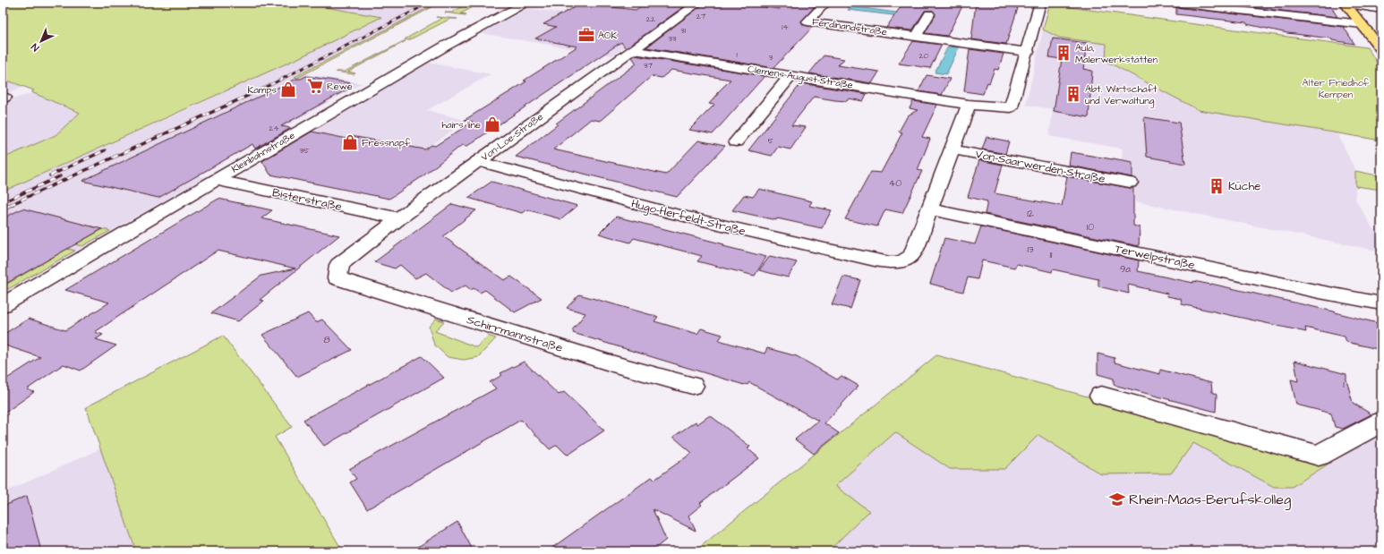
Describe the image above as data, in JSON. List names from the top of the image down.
{
  "streets": {
    "street": [
      "Ferdinandstraße",
      "Clemens-August-Straße",
      "Von-Loe-Straße",
      "Kleinbahnstraße",
      "Von-Saarwerden-Straße",
      "Bisterstraße",
      "Hugo-Herfeldt-Straße",
      "Terwelpstraße",
      "Schirrmannstraße"
    ]
  },
  "crossings": [
    ["Clemens-August-Straße", "Von-Loe-Straße"],
    ["Von-Loe-Straße", "Bisterstraße"],
    ["Von-Loe-Straße", "Hugo-Herfeldt-Straße"],
    ["Von-Loe-Straße", "Schirrmannstraße"],
    ["Kleinbahnstraße", "Bisterstraße"],
    ["Hugo-Herfeldt-Straße", "Terwelpstraße"]
  ],
  "parks": ["Alter Friedhof Kempen"],
  "places": {
    "office": ["AOK"],
    "building": ["Aula, Malerwerkstätten", "Abt. Wirtschaft und Verwaltung", "Küche"],
    "supermarket": ["Rewe"],
    "shop": ["Kamps", "hairs line", "Fressnapf"],
    "school or university": ["Rhein-Maas-Berufskolleg"]
  },
  "house_numbers": [
    "27",
    "22",
    "14",
    "31",
    "33",
    "1",
    "20",
    "3",
    "37",
    "24",
    "5",
    "35",
    "40",
    "12",
    "10",
    "13",
    "11",
    "9a",
    "8",
    "1"
  ],
  "north": "bottom left"
}
